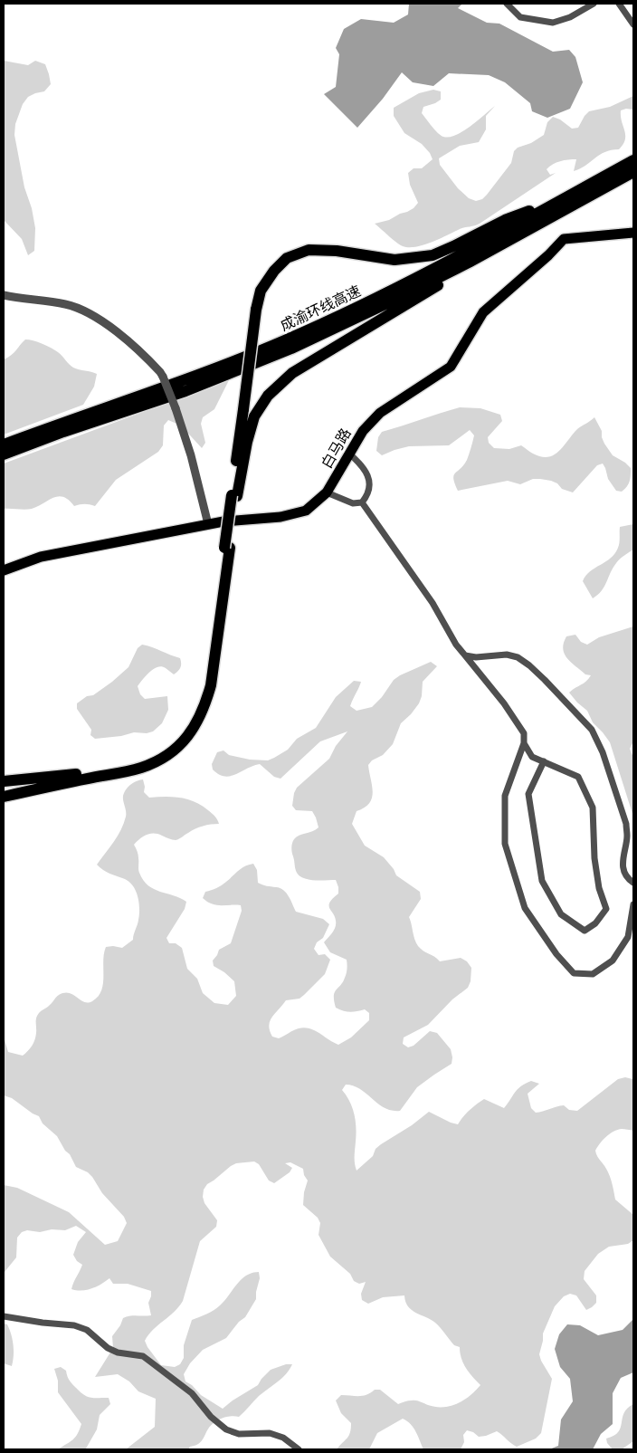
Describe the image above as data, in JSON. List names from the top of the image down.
{
  "streets": {
    "highway": ["成渝环线高速"],
    "main road": ["白马路"]
  }
}
